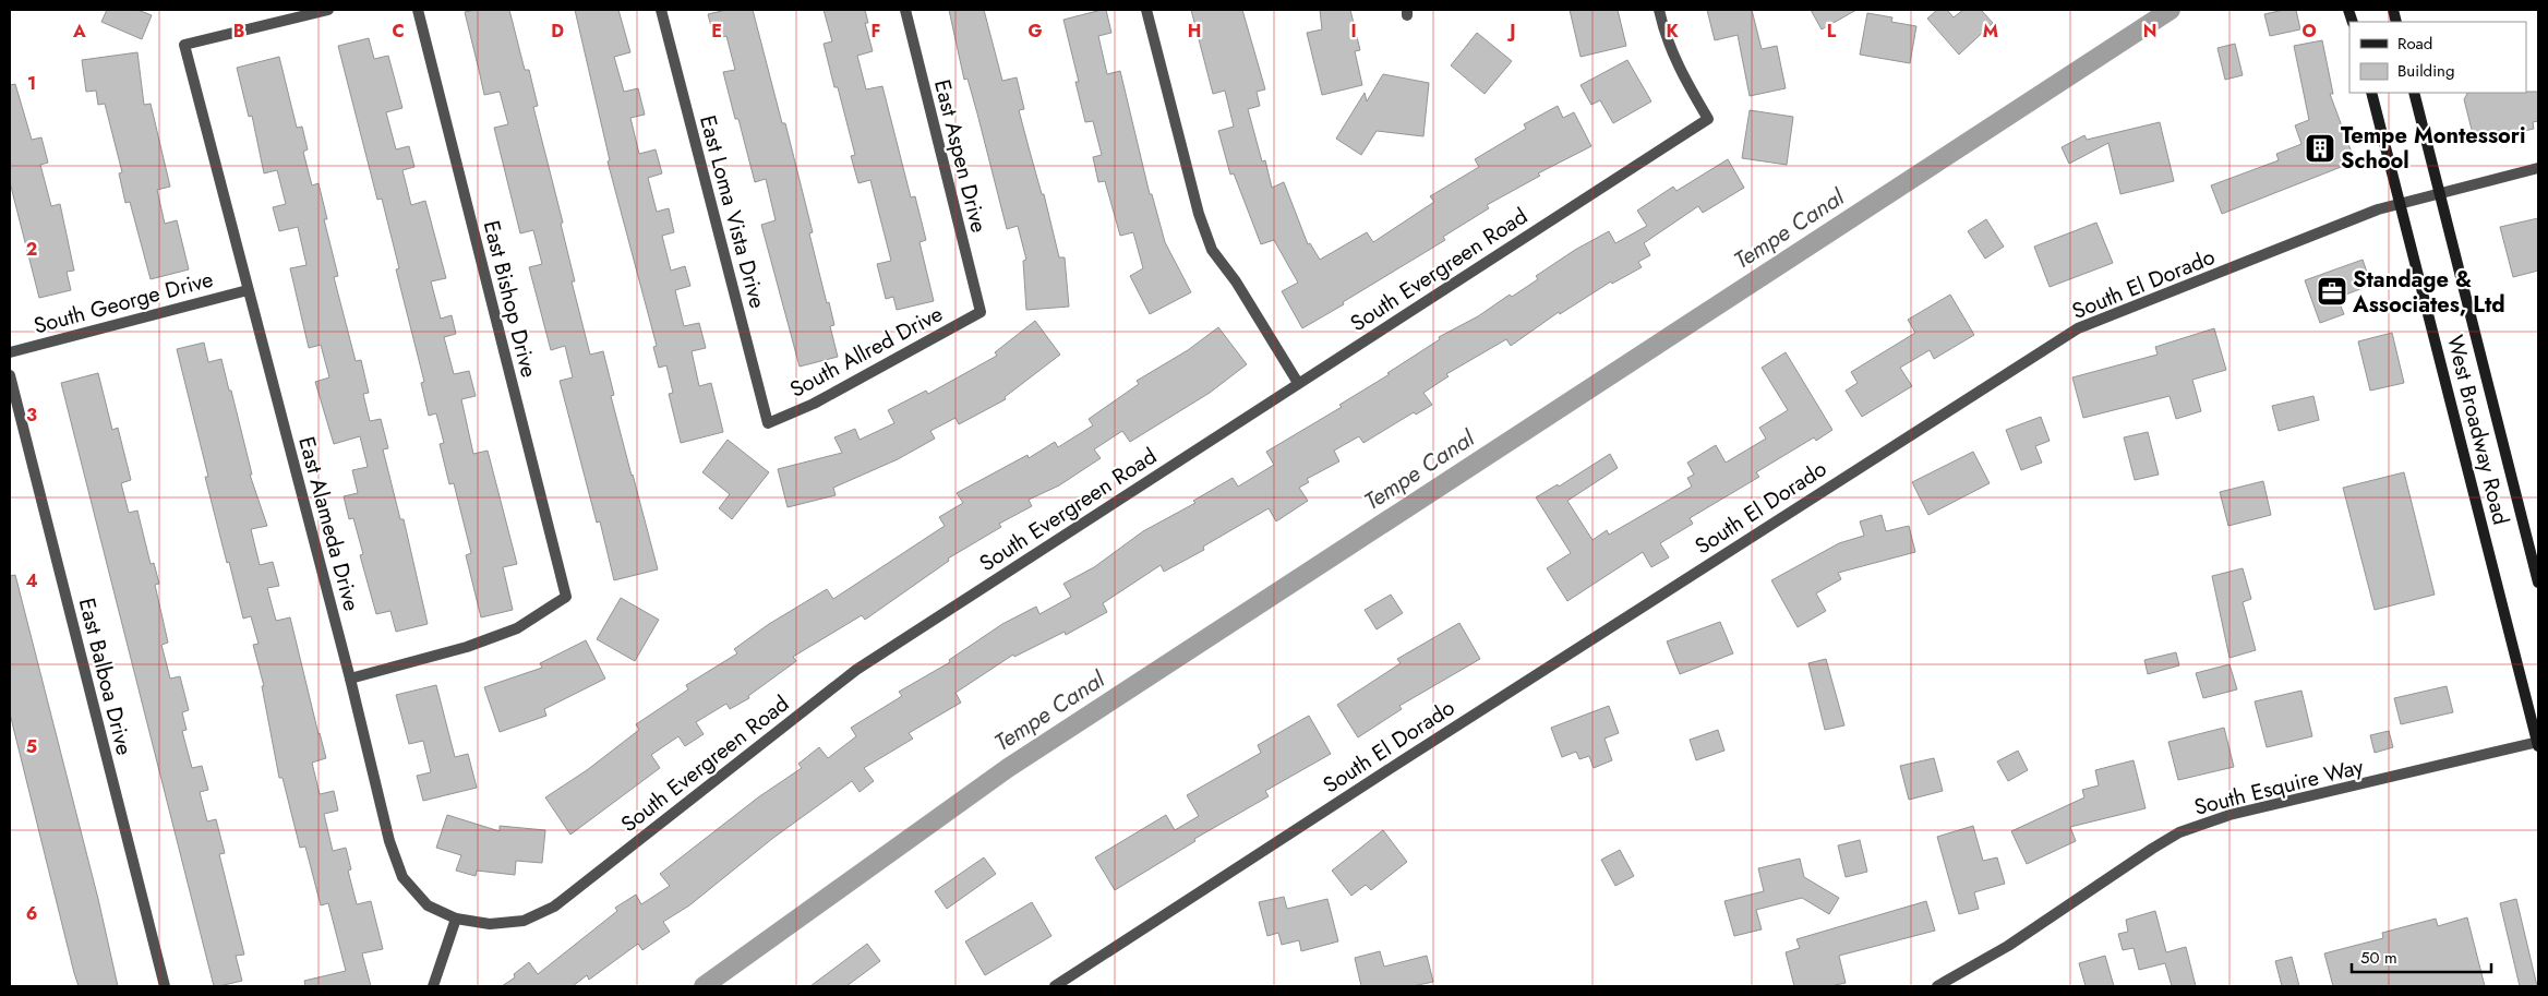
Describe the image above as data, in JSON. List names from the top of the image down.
{
  "streets": {
    "main road": ["West Broadway Road"],
    "street": [
      "East Aspen Drive",
      "East Loma Vista Drive",
      "South Evergreen Road",
      "South El Dorado",
      "East Bishop Drive",
      "South George Drive",
      "South Allred Drive",
      "East Alameda Drive",
      "East Balboa Drive",
      "South Esquire Way"
    ]
  },
  "crossings": [
    ["East Aspen Drive", "South Allred Drive"],
    ["East Loma Vista Drive", "South Allred Drive"],
    ["South Evergreen Road", "East Alameda Drive"],
    ["South El Dorado", "West Broadway Road"],
    ["East Bishop Drive", "East Alameda Drive"],
    ["South George Drive", "East Alameda Drive"],
    ["West Broadway Road", "South Esquire Way"]
  ],
  "water": ["Tempe Canal"],
  "places": {
    "building": ["Tempe Montessori School"],
    "office": ["Standage & Associates, Ltd"]
  },
  "legend": ["Road", "Building"],
  "scale_bar": "50 m",
  "grid": {
    "columns": [
      "A",
      "B",
      "C",
      "D",
      "E",
      "F",
      "G",
      "H",
      "I",
      "J",
      "K",
      "L",
      "M",
      "N",
      "O"
    ],
    "rows": [
      "1",
      "2",
      "3",
      "4",
      "5",
      "6"
    ]
  }
}
